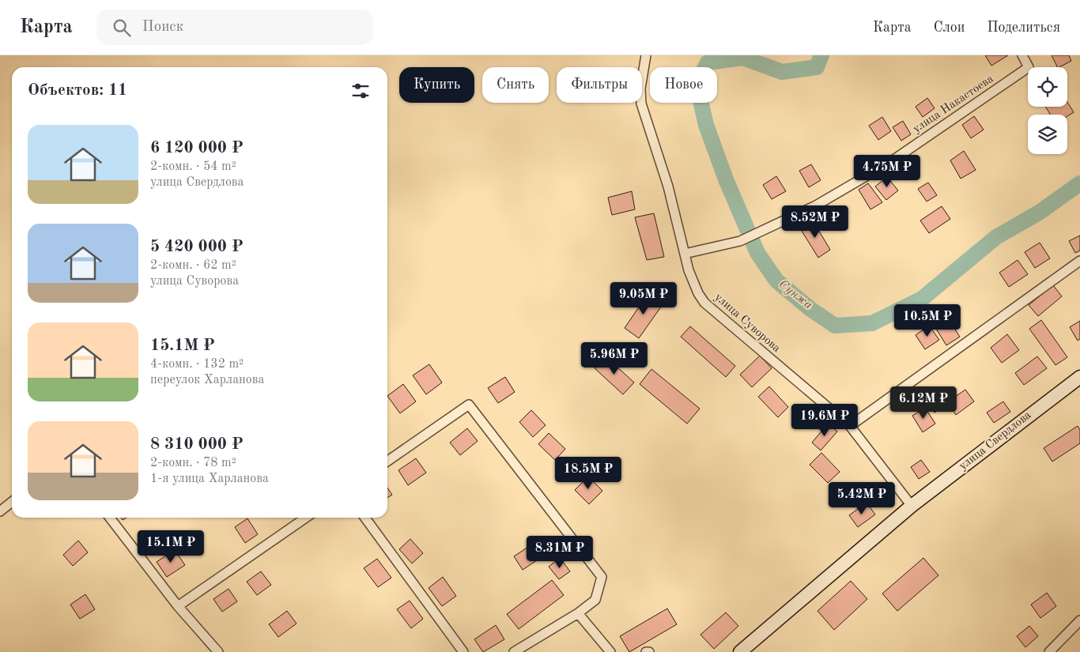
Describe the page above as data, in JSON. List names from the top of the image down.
{
  "streets": {
    "street": ["улица Накастоева", "улица Суворова", "улица Свердлова"]
  },
  "crossings": [
    ["улица Накастоева", "улица Суворова"],
    ["улица Суворова", "улица Свердлова"]
  ],
  "water": ["Сунжа"],
  "page": {
    "header": "Карта",
    "search": "Поиск",
    "nav": ["Карта", "Слои", "Поделиться"],
    "chip": [
      "Купить",
      "Снять",
      "Фильтры",
      "Новое"
    ],
    "heading": "Объектов: 11",
    "list": [
      {
        "name": "6 120 000 ₽",
        "note": "2-комн. · 54 m² · улица Свердлова"
      },
      {
        "name": "5 420 000 ₽",
        "note": "2-комн. · 62 m² · улица Суворова"
      },
      {
        "name": "15.1M ₽",
        "note": "4-комн. · 132 m² · переулок Харланова"
      },
      {
        "name": "8 310 000 ₽",
        "note": "2-комн. · 78 m² · 1-я улица Харланова"
      }
    ],
    "price": [
      "4.75M ₽",
      "8.52M ₽",
      "9.05M ₽",
      "10.5M ₽",
      "5.96M ₽",
      "6.12M ₽",
      "19.6M ₽",
      "18.5M ₽",
      "5.42M ₽",
      "15.1M ₽",
      "8.31M ₽"
    ]
  }
}
